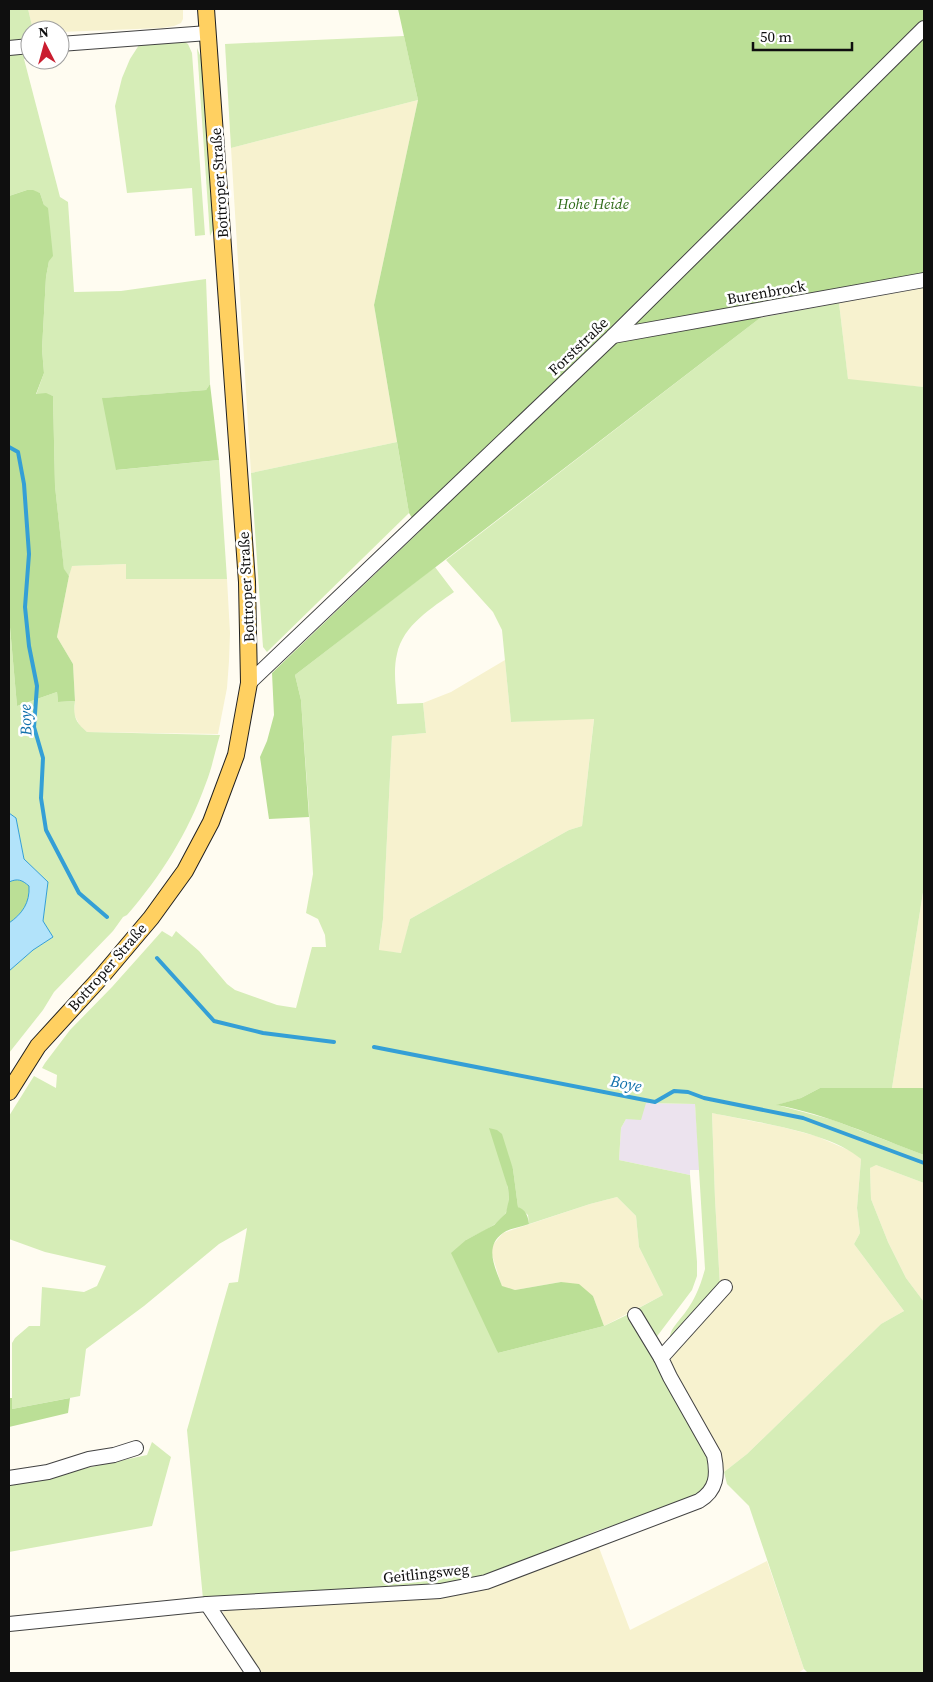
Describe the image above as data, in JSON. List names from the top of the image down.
{
  "streets": {
    "main road": ["Bottroper Straße"],
    "street": ["Burenbrock", "Forststraße", "Geitlingsweg"]
  },
  "crossings": [
    ["Bottroper Straße", "Forststraße"],
    ["Burenbrock", "Forststraße"]
  ],
  "water": ["Boye"],
  "parks": ["Hohe Heide"],
  "scale_bar": "50 m",
  "north": "top"
}
